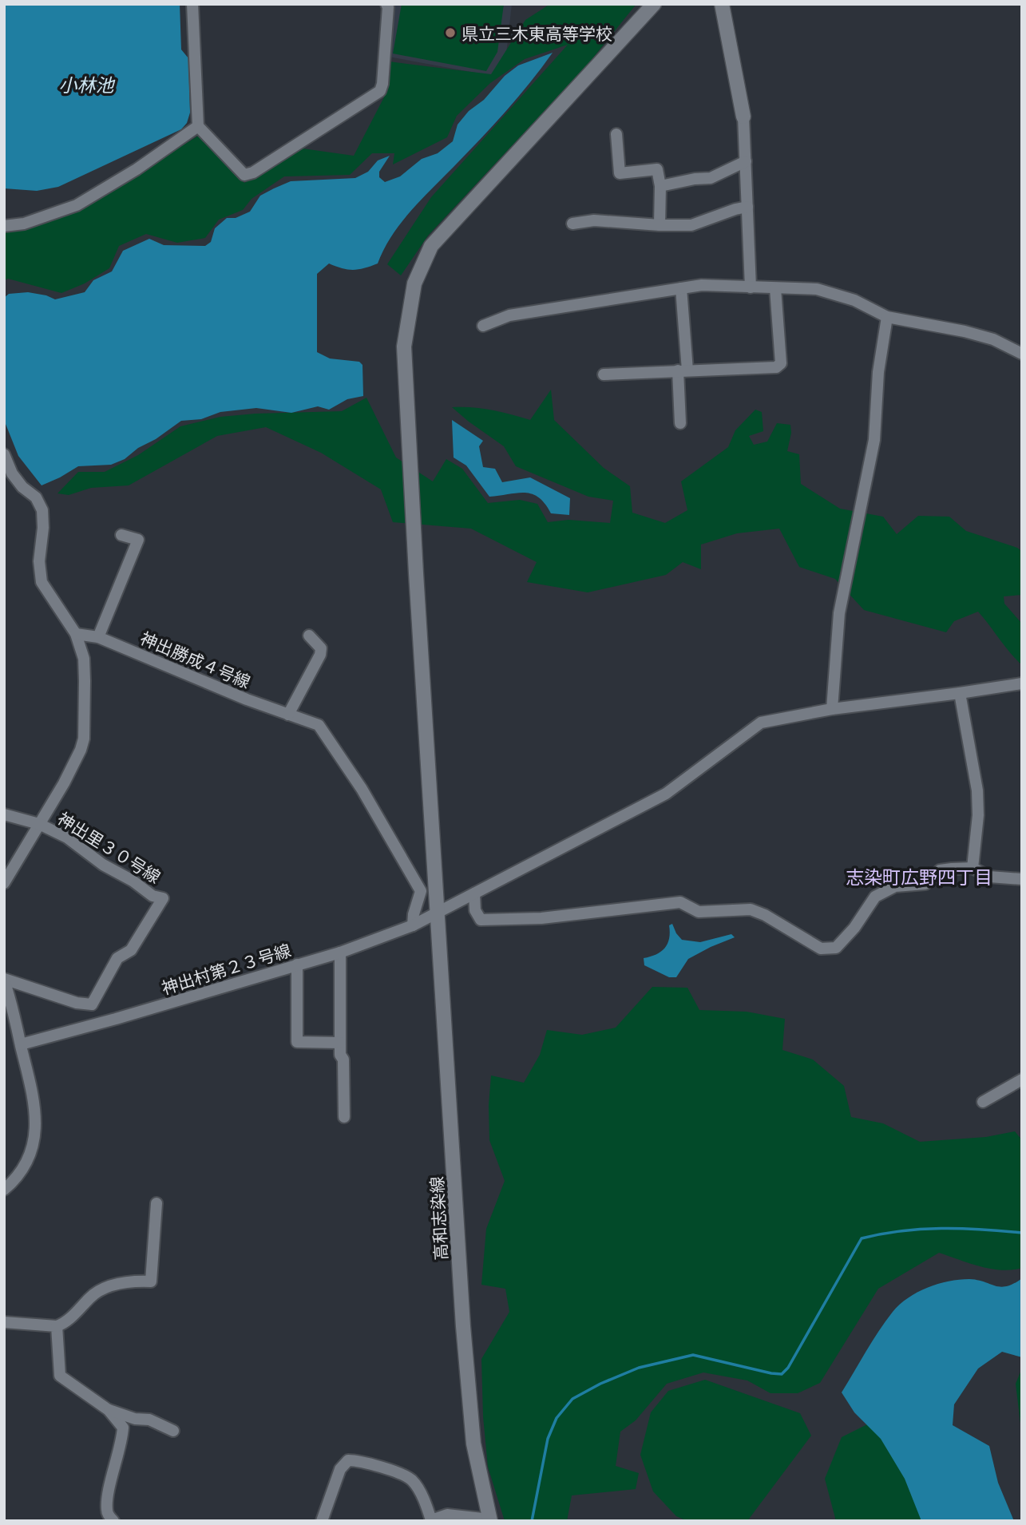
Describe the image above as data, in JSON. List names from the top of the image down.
{
  "streets": {
    "street": [
      "神出勝成４号線",
      "神出里３０号線",
      "神出村第２３号線",
      "高和志染線"
    ]
  },
  "crossings": [
    ["神出勝成４号線", "神出村第２３号線"],
    ["神出村第２３号線", "高和志染線"]
  ],
  "districts": ["志染町広野四丁目"],
  "water": ["小林池"],
  "places": ["県立三木東高等学校"]
}
